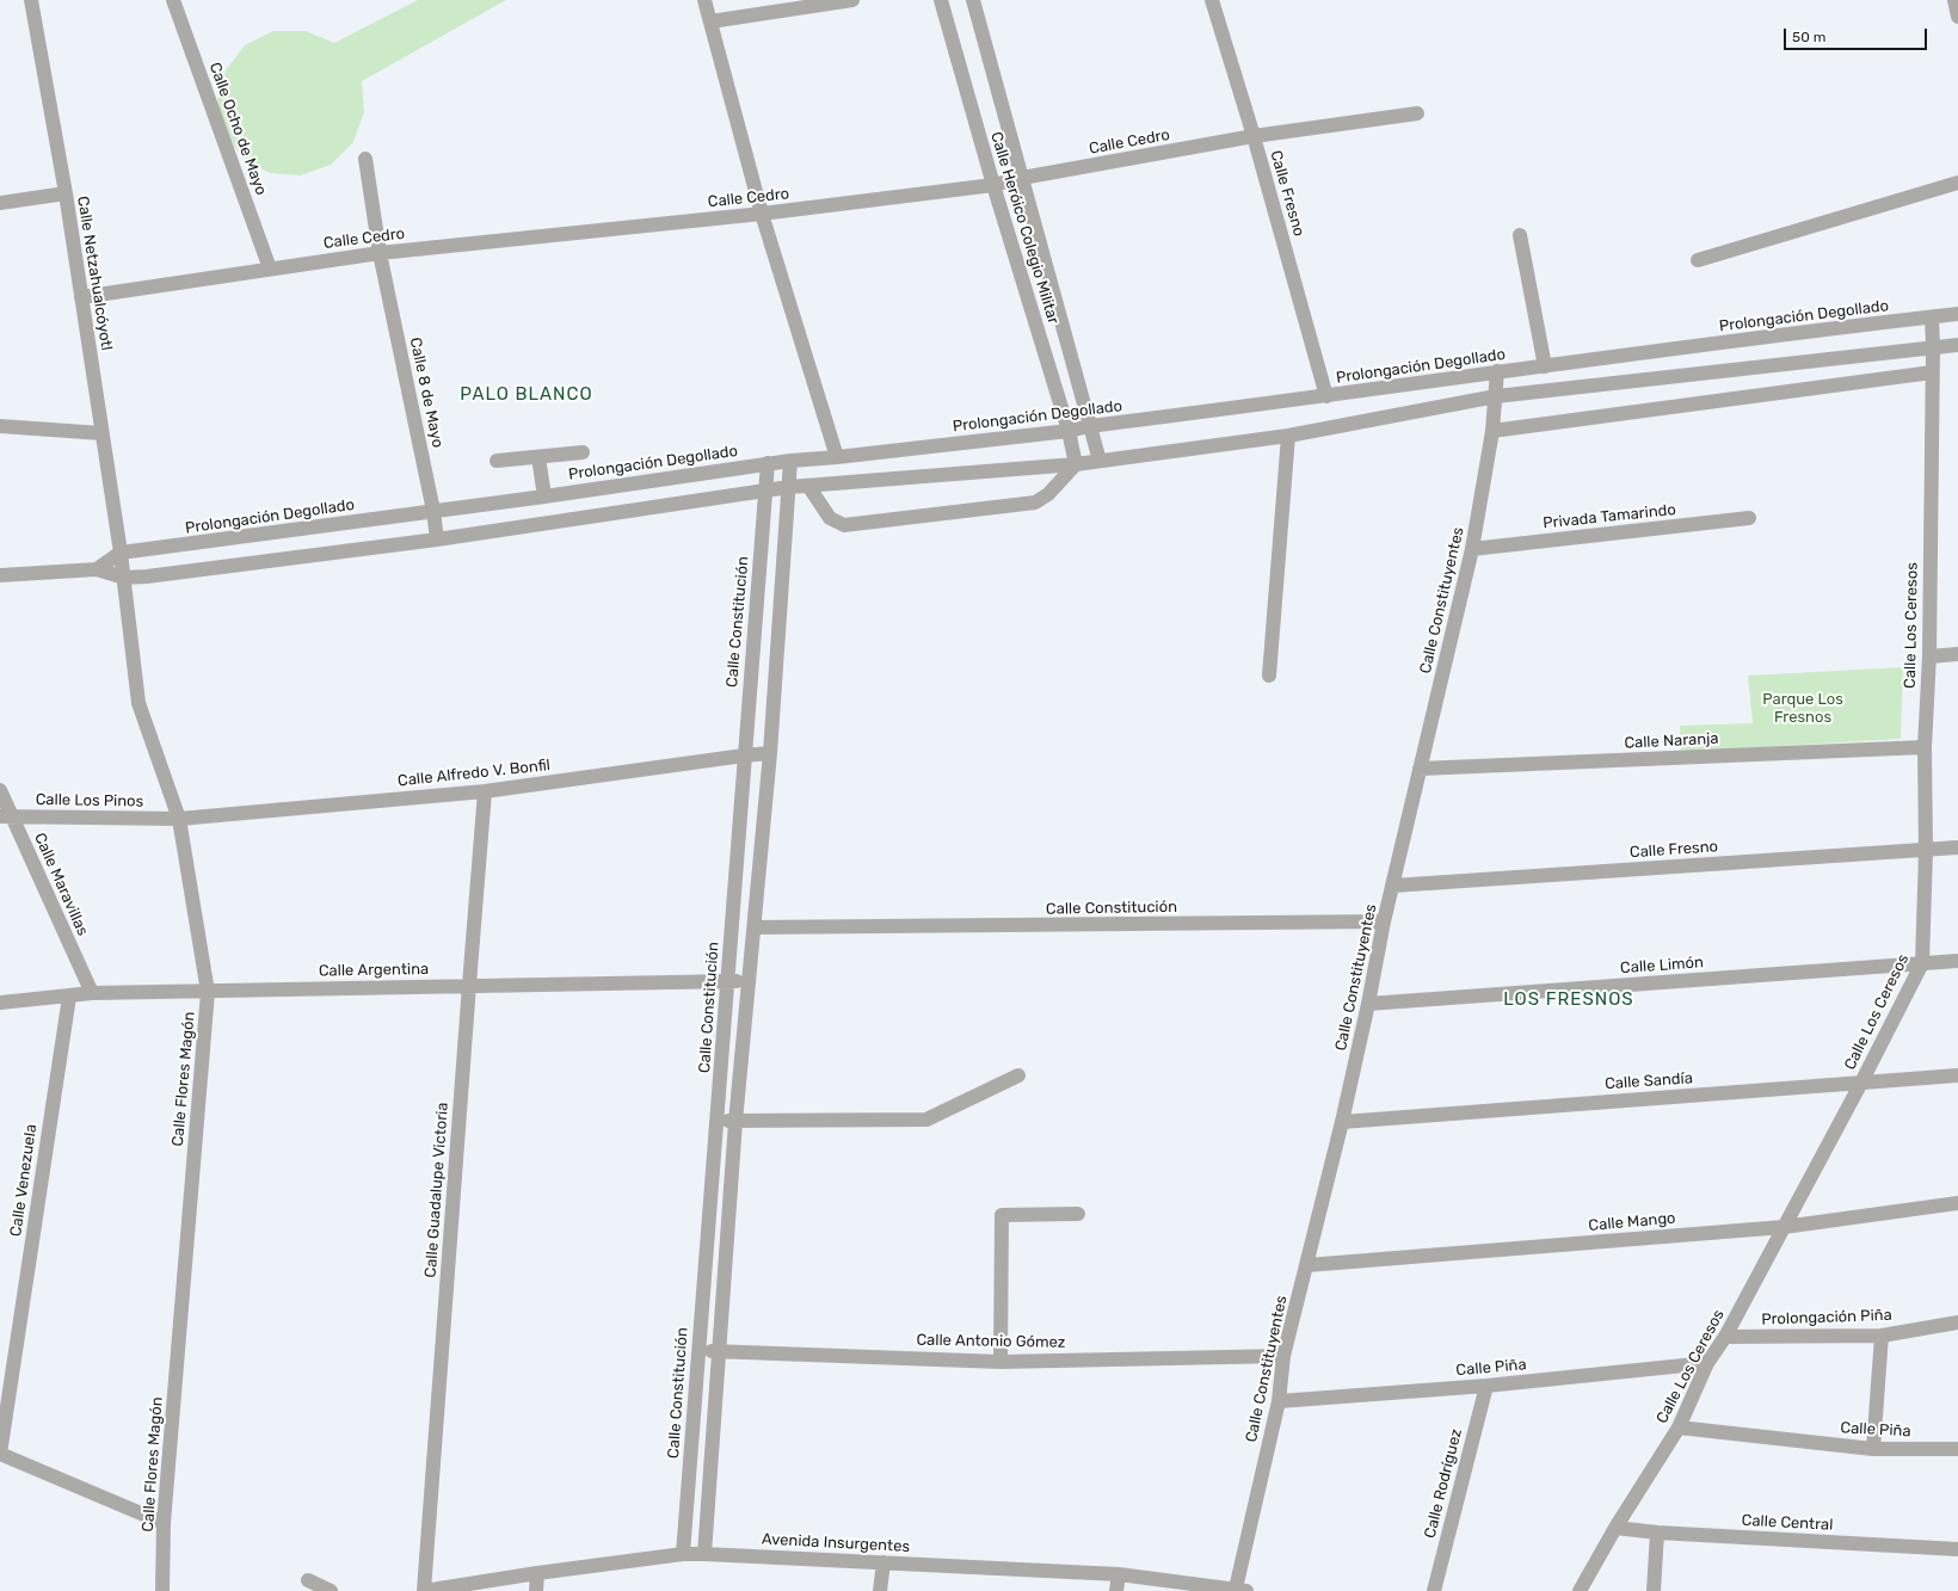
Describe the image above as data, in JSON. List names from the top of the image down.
{
  "streets": {
    "street": [
      "Calle Ocho de Mayo",
      "Calle Cedro",
      "Calle Fresno",
      "Calle Heróico Colegio Militar",
      "Calle Netzahualcóyotl",
      "Prolongación Degollado",
      "Calle 8 de Mayo",
      "Privada Tamarindo",
      "Calle Constituyentes",
      "Calle Constitución",
      "Calle Los Ceresos",
      "Calle Naranja",
      "Calle Alfredo V. Bonfil",
      "Calle Los Pinos",
      "Calle Maravillas",
      "Calle Limón",
      "Calle Argentina",
      "Calle Flores Magón",
      "Calle Sandía",
      "Calle Venezuela",
      "Calle Guadalupe Victoria",
      "Calle Mango",
      "Prolongación Piña",
      "Calle Antonio Gómez",
      "Calle Piña",
      "Calle Rodríguez",
      "Calle Central",
      "Avenida Insurgentes"
    ]
  },
  "crossings": [
    ["Calle Ocho de Mayo", "Calle Cedro"],
    ["Calle Cedro", "Calle Fresno"],
    ["Calle Cedro", "Calle Heróico Colegio Militar"],
    ["Calle Cedro", "Calle Netzahualcóyotl"],
    ["Calle Cedro", "Calle 8 de Mayo"],
    ["Calle Fresno", "Prolongación Degollado"],
    ["Calle Fresno", "Calle Constituyentes"],
    ["Calle Fresno", "Calle Los Ceresos"],
    ["Calle Heróico Colegio Militar", "Prolongación Degollado"],
    ["Calle Netzahualcóyotl", "Prolongación Degollado"],
    ["Calle Netzahualcóyotl", "Calle Flores Magón"],
    ["Prolongación Degollado", "Calle 8 de Mayo"],
    ["Prolongación Degollado", "Calle Constituyentes"],
    ["Prolongación Degollado", "Calle Constitución"],
    ["Prolongación Degollado", "Calle Los Ceresos"],
    ["Privada Tamarindo", "Calle Constituyentes"],
    ["Calle Constituyentes", "Calle Constitución"],
    ["Calle Constituyentes", "Calle Naranja"],
    ["Calle Constituyentes", "Calle Limón"],
    ["Calle Constituyentes", "Calle Sandía"],
    ["Calle Constituyentes", "Calle Mango"],
    ["Calle Constituyentes", "Calle Antonio Gómez"],
    ["Calle Constituyentes", "Calle Piña"],
    ["Calle Constituyentes", "Avenida Insurgentes"],
    ["Calle Constitución", "Calle Alfredo V. Bonfil"],
    ["Calle Constitución", "Calle Argentina"],
    ["Calle Constitución", "Calle Antonio Gómez"],
    ["Calle Constitución", "Avenida Insurgentes"],
    ["Calle Los Ceresos", "Calle Naranja"],
    ["Calle Los Ceresos", "Calle Limón"],
    ["Calle Los Ceresos", "Calle Sandía"],
    ["Calle Los Ceresos", "Calle Mango"],
    ["Calle Los Ceresos", "Prolongación Piña"],
    ["Calle Los Ceresos", "Calle Piña"],
    ["Calle Los Ceresos", "Calle Central"],
    ["Calle Alfredo V. Bonfil", "Calle Los Pinos"],
    ["Calle Alfredo V. Bonfil", "Calle Flores Magón"],
    ["Calle Alfredo V. Bonfil", "Calle Guadalupe Victoria"],
    ["Calle Los Pinos", "Calle Maravillas"],
    ["Calle Los Pinos", "Calle Flores Magón"],
    ["Calle Maravillas", "Calle Argentina"],
    ["Calle Argentina", "Calle Flores Magón"],
    ["Calle Argentina", "Calle Venezuela"],
    ["Calle Argentina", "Calle Guadalupe Victoria"],
    ["Calle Guadalupe Victoria", "Avenida Insurgentes"],
    ["Calle Piña", "Calle Rodríguez"]
  ],
  "districts": ["PALO BLANCO", "LOS FRESNOS"],
  "parks": ["Parque Los Fresnos"],
  "scale_bar": "50 m"
}
